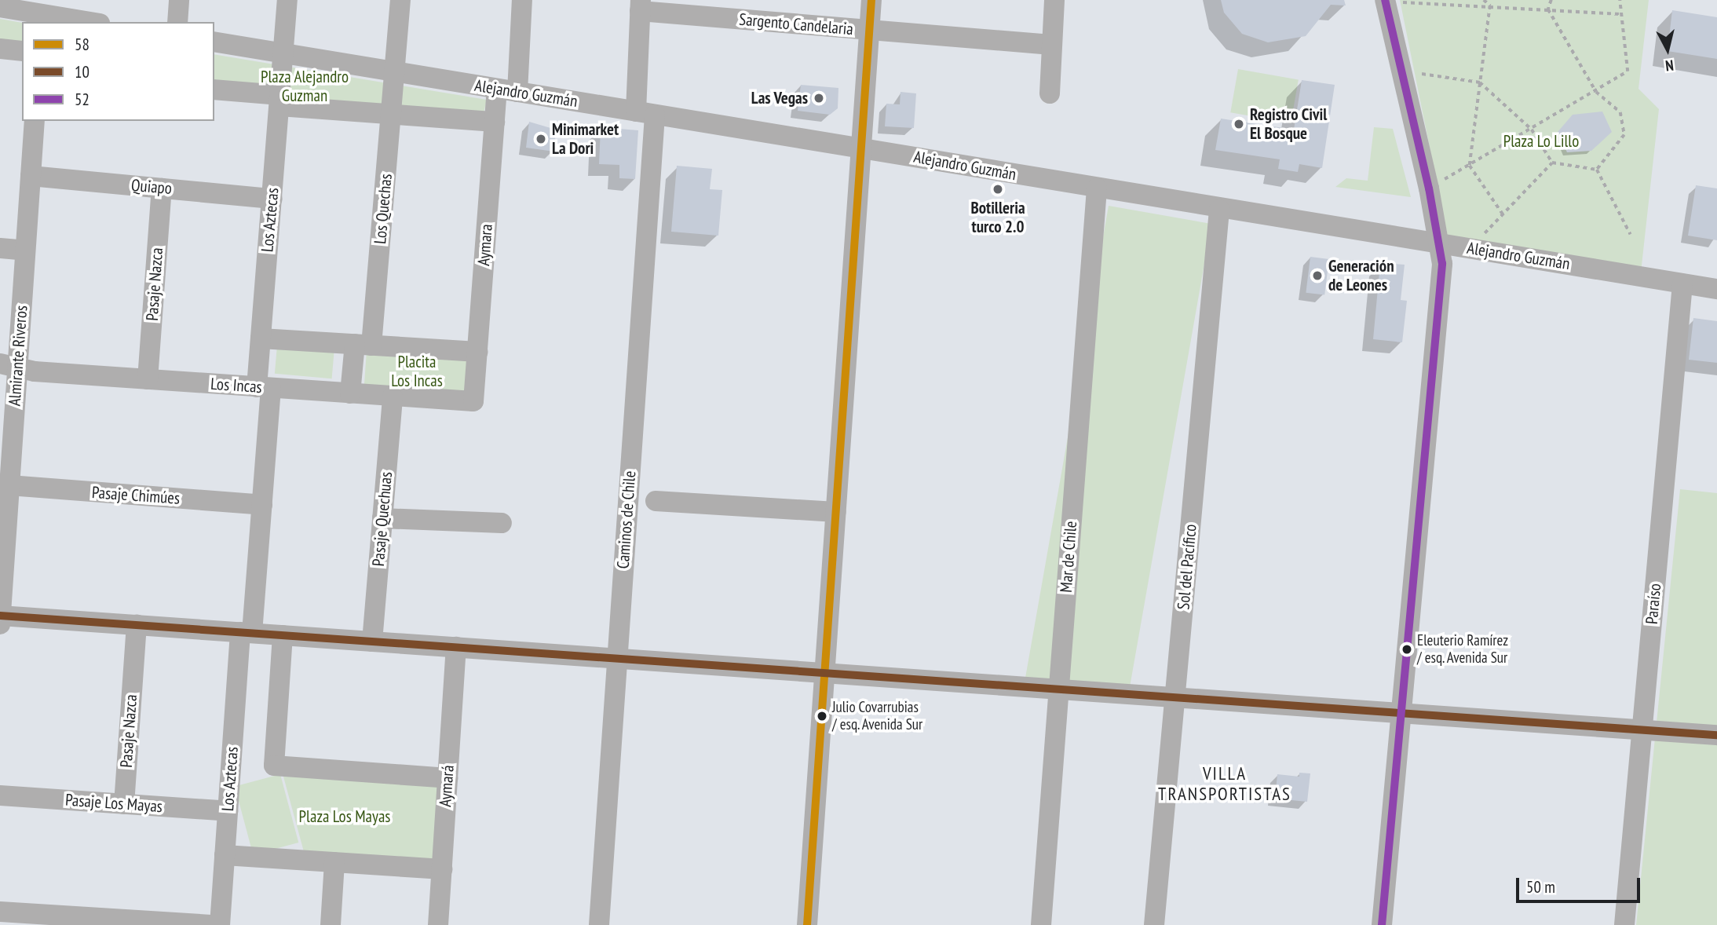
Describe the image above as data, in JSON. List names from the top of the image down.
{
  "streets": {
    "street": [
      "Sargento Candelaria",
      "Alejandro Guzmán",
      "Quiapo",
      "Los Quechas",
      "Los Aztecas",
      "Aymara",
      "Pasaje Nazca",
      "Almirante Riveros",
      "Los Incas",
      "Pasaje Chimúes",
      "Pasaje Quechuas",
      "Caminos de Chile",
      "Mar de Chile",
      "Sol del Pacífico",
      "Paraíso",
      "Aymará",
      "Pasaje Los Mayas"
    ]
  },
  "crossings": [
    ["Sargento Candelaria", "Caminos de Chile"],
    ["Alejandro Guzmán", "Los Quechas"],
    ["Alejandro Guzmán", "Los Aztecas"],
    ["Alejandro Guzmán", "Aymara"],
    ["Alejandro Guzmán", "Caminos de Chile"],
    ["Alejandro Guzmán", "Mar de Chile"],
    ["Alejandro Guzmán", "Sol del Pacífico"],
    ["Alejandro Guzmán", "Paraíso"],
    ["Quiapo", "Los Aztecas"],
    ["Quiapo", "Pasaje Nazca"],
    ["Quiapo", "Almirante Riveros"],
    ["Los Quechas", "Los Incas"],
    ["Los Aztecas", "Los Incas"],
    ["Los Aztecas", "Pasaje Chimúes"],
    ["Los Aztecas", "Pasaje Los Mayas"],
    ["Aymara", "Los Incas"],
    ["Pasaje Nazca", "Los Incas"],
    ["Pasaje Nazca", "Pasaje Los Mayas"],
    ["Almirante Riveros", "Los Incas"],
    ["Almirante Riveros", "Pasaje Chimúes"],
    ["Los Incas", "Pasaje Quechuas"]
  ],
  "districts": ["VILLA TRANSPORTISTAS"],
  "parks": [
    "Plaza Alejandro Guzman",
    "Plaza Lo Lillo",
    "Placita Los Incas",
    "Plaza Los Mayas"
  ],
  "places": [
    "Las Vegas",
    "Registro Civil El Bosque",
    "Minimarket La Dori",
    "Botilleria turco 2.0",
    "Generación de Leones",
    "Eleuterio Ramírez / esq. Avenida Sur",
    "Julio Covarrubias / esq. Avenida Sur"
  ],
  "lines": ["transit line 58", "transit line 52", "transit line 10"],
  "legend": ["58", "10", "52"],
  "scale_bar": "50 m",
  "north": "bottom"
}
